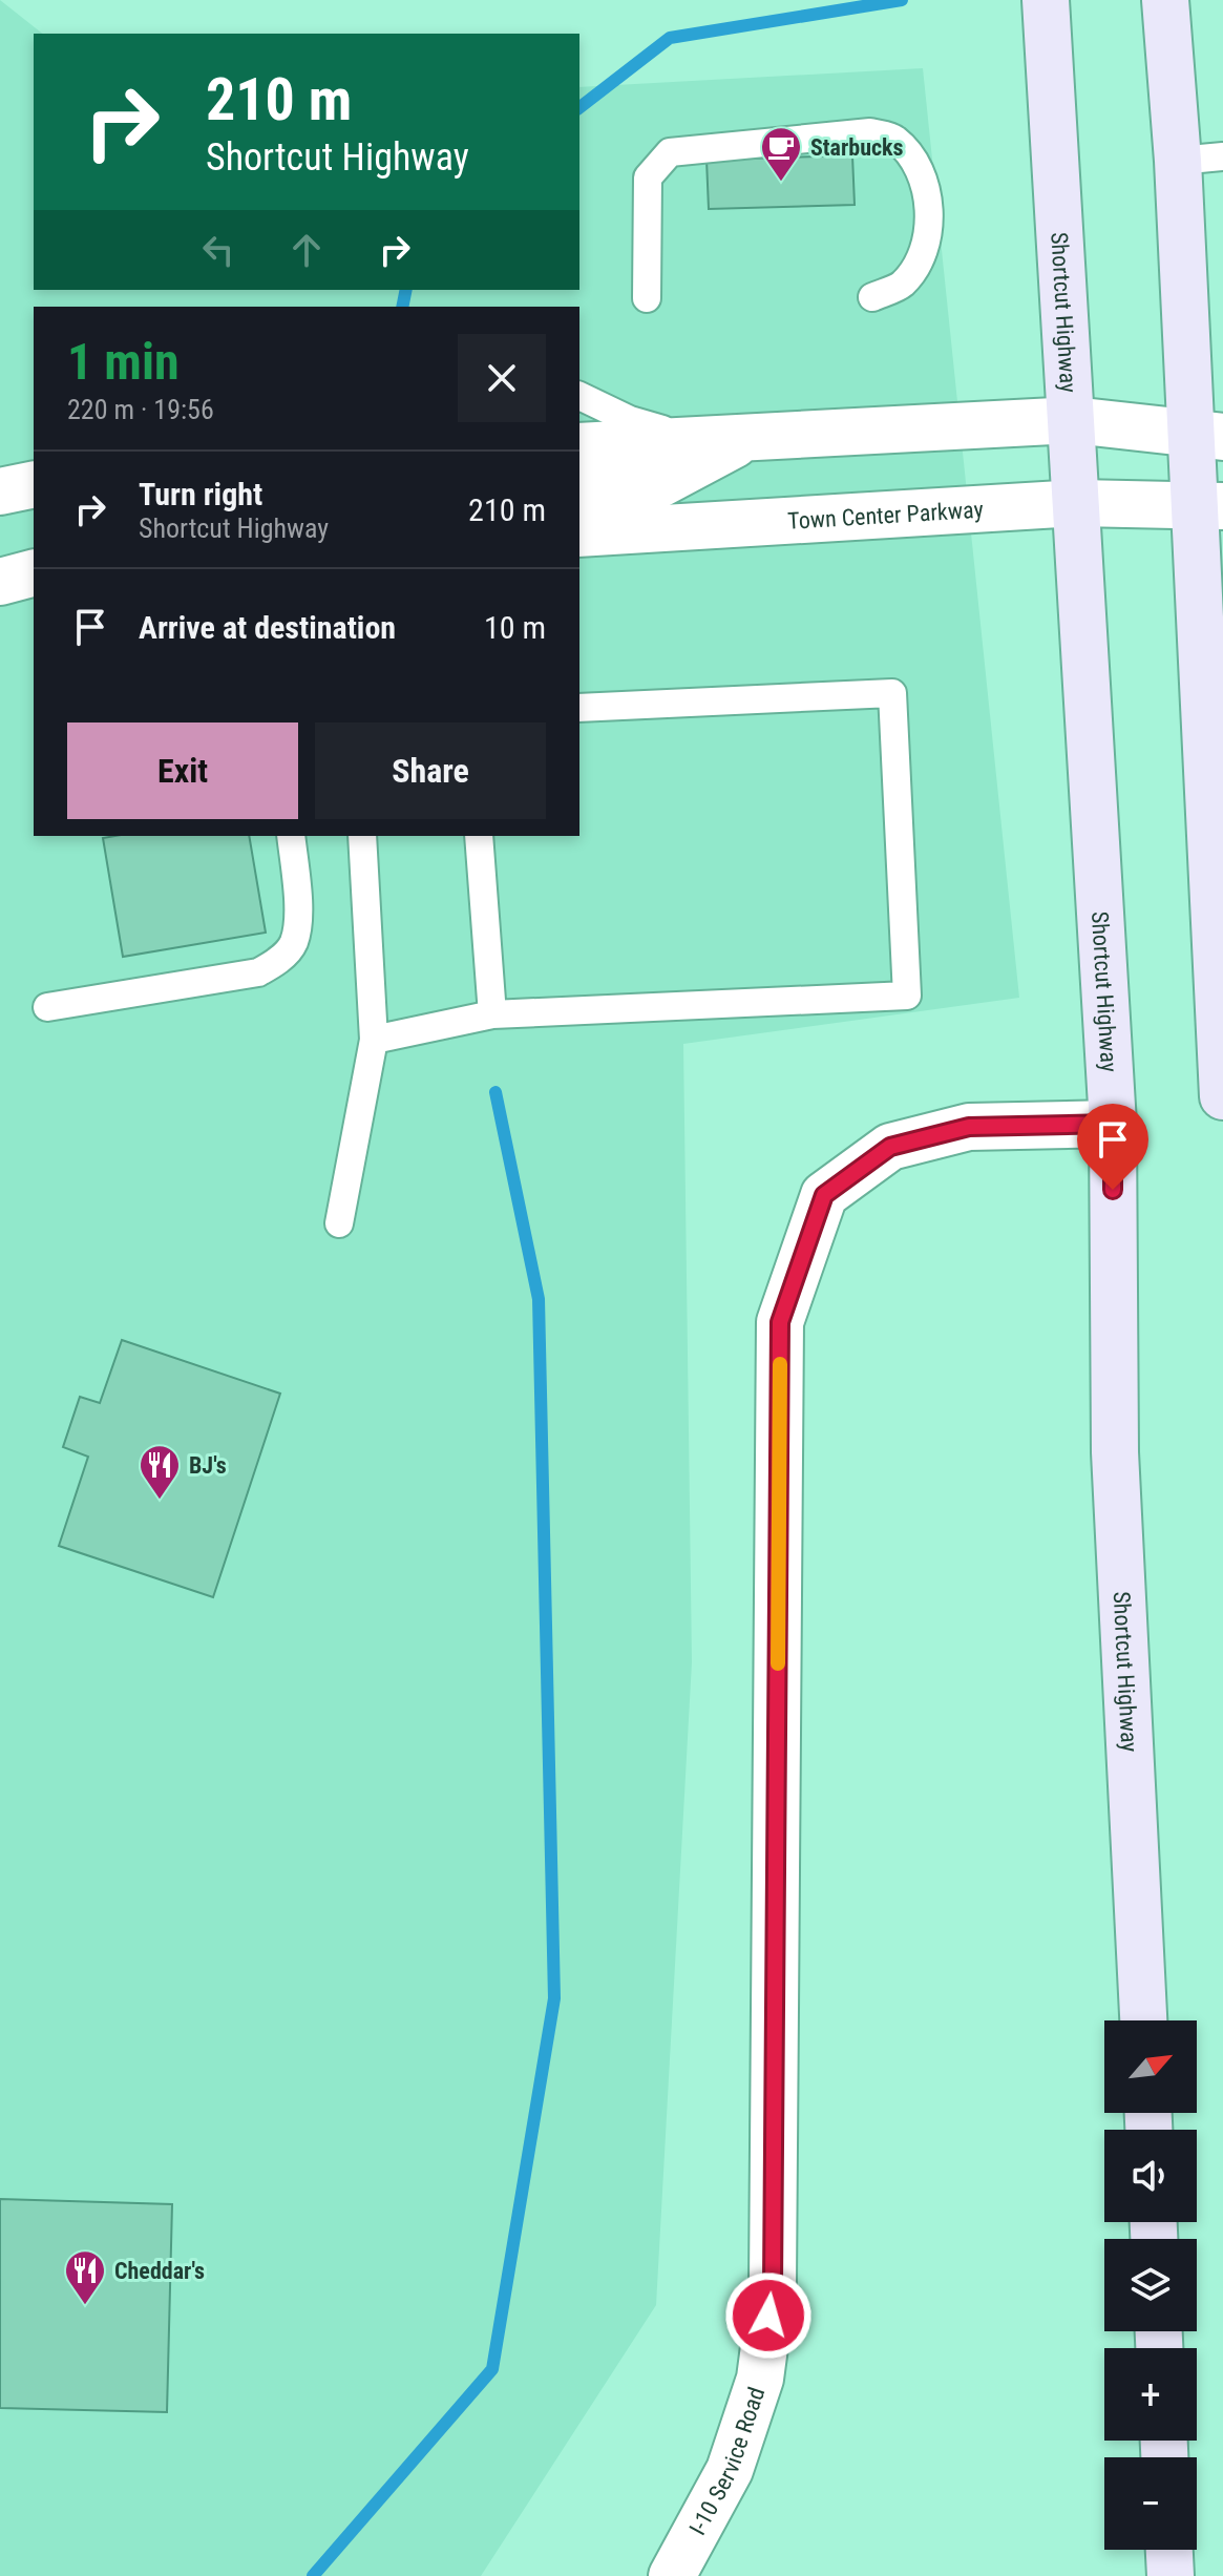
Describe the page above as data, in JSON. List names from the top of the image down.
{
  "streets": {
    "main road": ["Shortcut Highway"],
    "street": ["Town Center Parkway", "I-10 Service Road"]
  },
  "crossings": [
    ["Shortcut Highway", "Town Center Parkway"],
    ["Shortcut Highway", "I-10 Service Road"]
  ],
  "places": {
    "cafe": ["Starbucks"],
    "restaurant": ["BJ's", "Cheddar's"]
  },
  "north": "top right",
  "page": {
    "turn": ["210 m", "Shortcut Highway"],
    "heading": ["1 min", "220 m · 19:56"],
    "list": [
      {
        "name": "Turn right",
        "note": "Shortcut Highway",
        "value": "210 m"
      },
      {
        "name": "Arrive at destination",
        "value": "10 m"
      }
    ],
    "buttons": ["Exit", "Share"],
    "map_buttons": ["+", "−"]
  }
}
